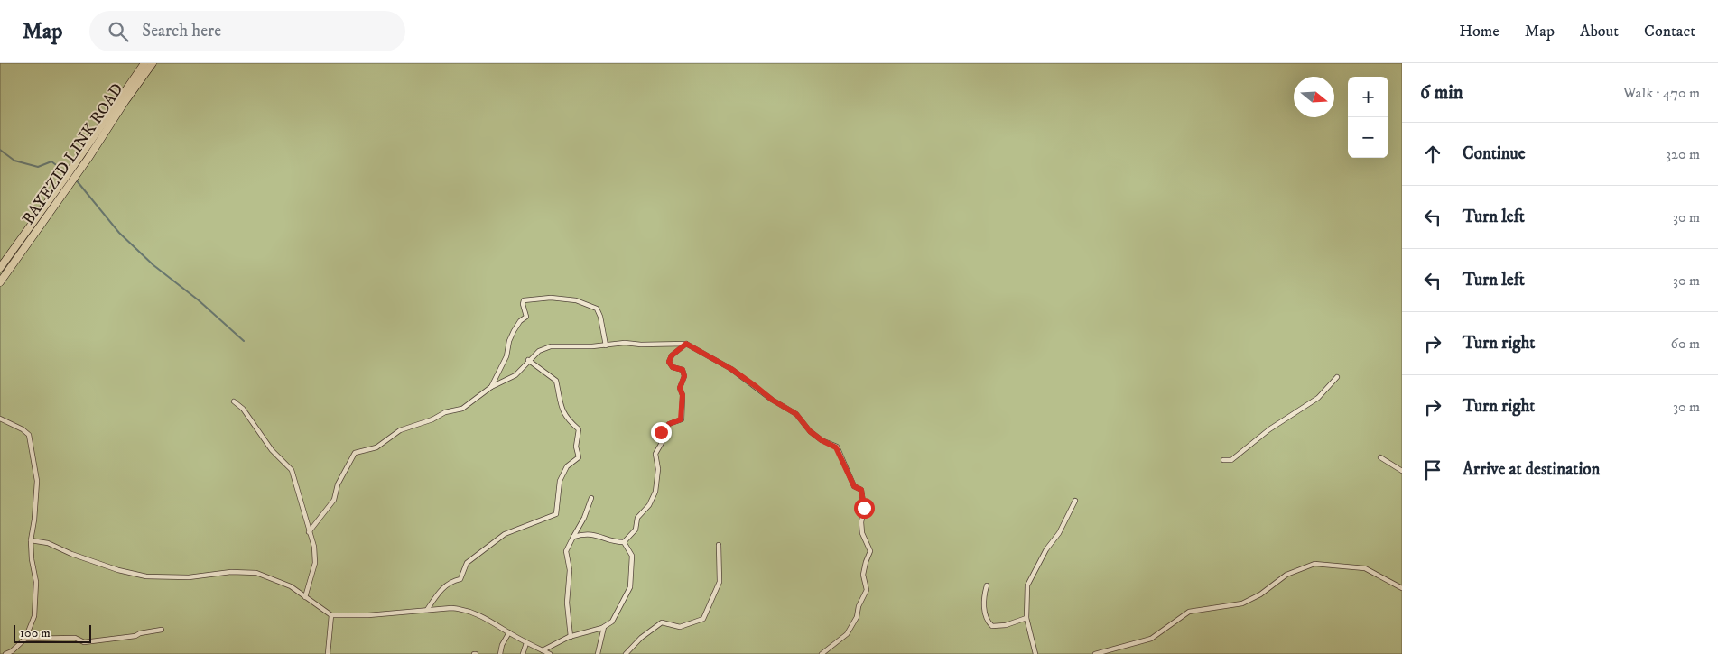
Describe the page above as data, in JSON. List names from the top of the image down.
{
  "streets": {
    "main road": ["BAYEZID LINK ROAD"]
  },
  "scale_bar": "100 m",
  "north": "right",
  "page": {
    "header": "Map",
    "search": "Search here",
    "nav": [
      "Home",
      "Map",
      "About",
      "Contact"
    ],
    "heading": ["6 min", "Walk · 470 m"],
    "map_buttons": ["+", "−"],
    "list": [
      ["Continue", "320 m"],
      ["Turn left", "30 m"],
      ["Turn left", "30 m"],
      ["Turn right", "60 m"],
      ["Turn right", "30 m"],
      "Arrive at destination"
    ],
    "scale": "100 m"
  }
}
